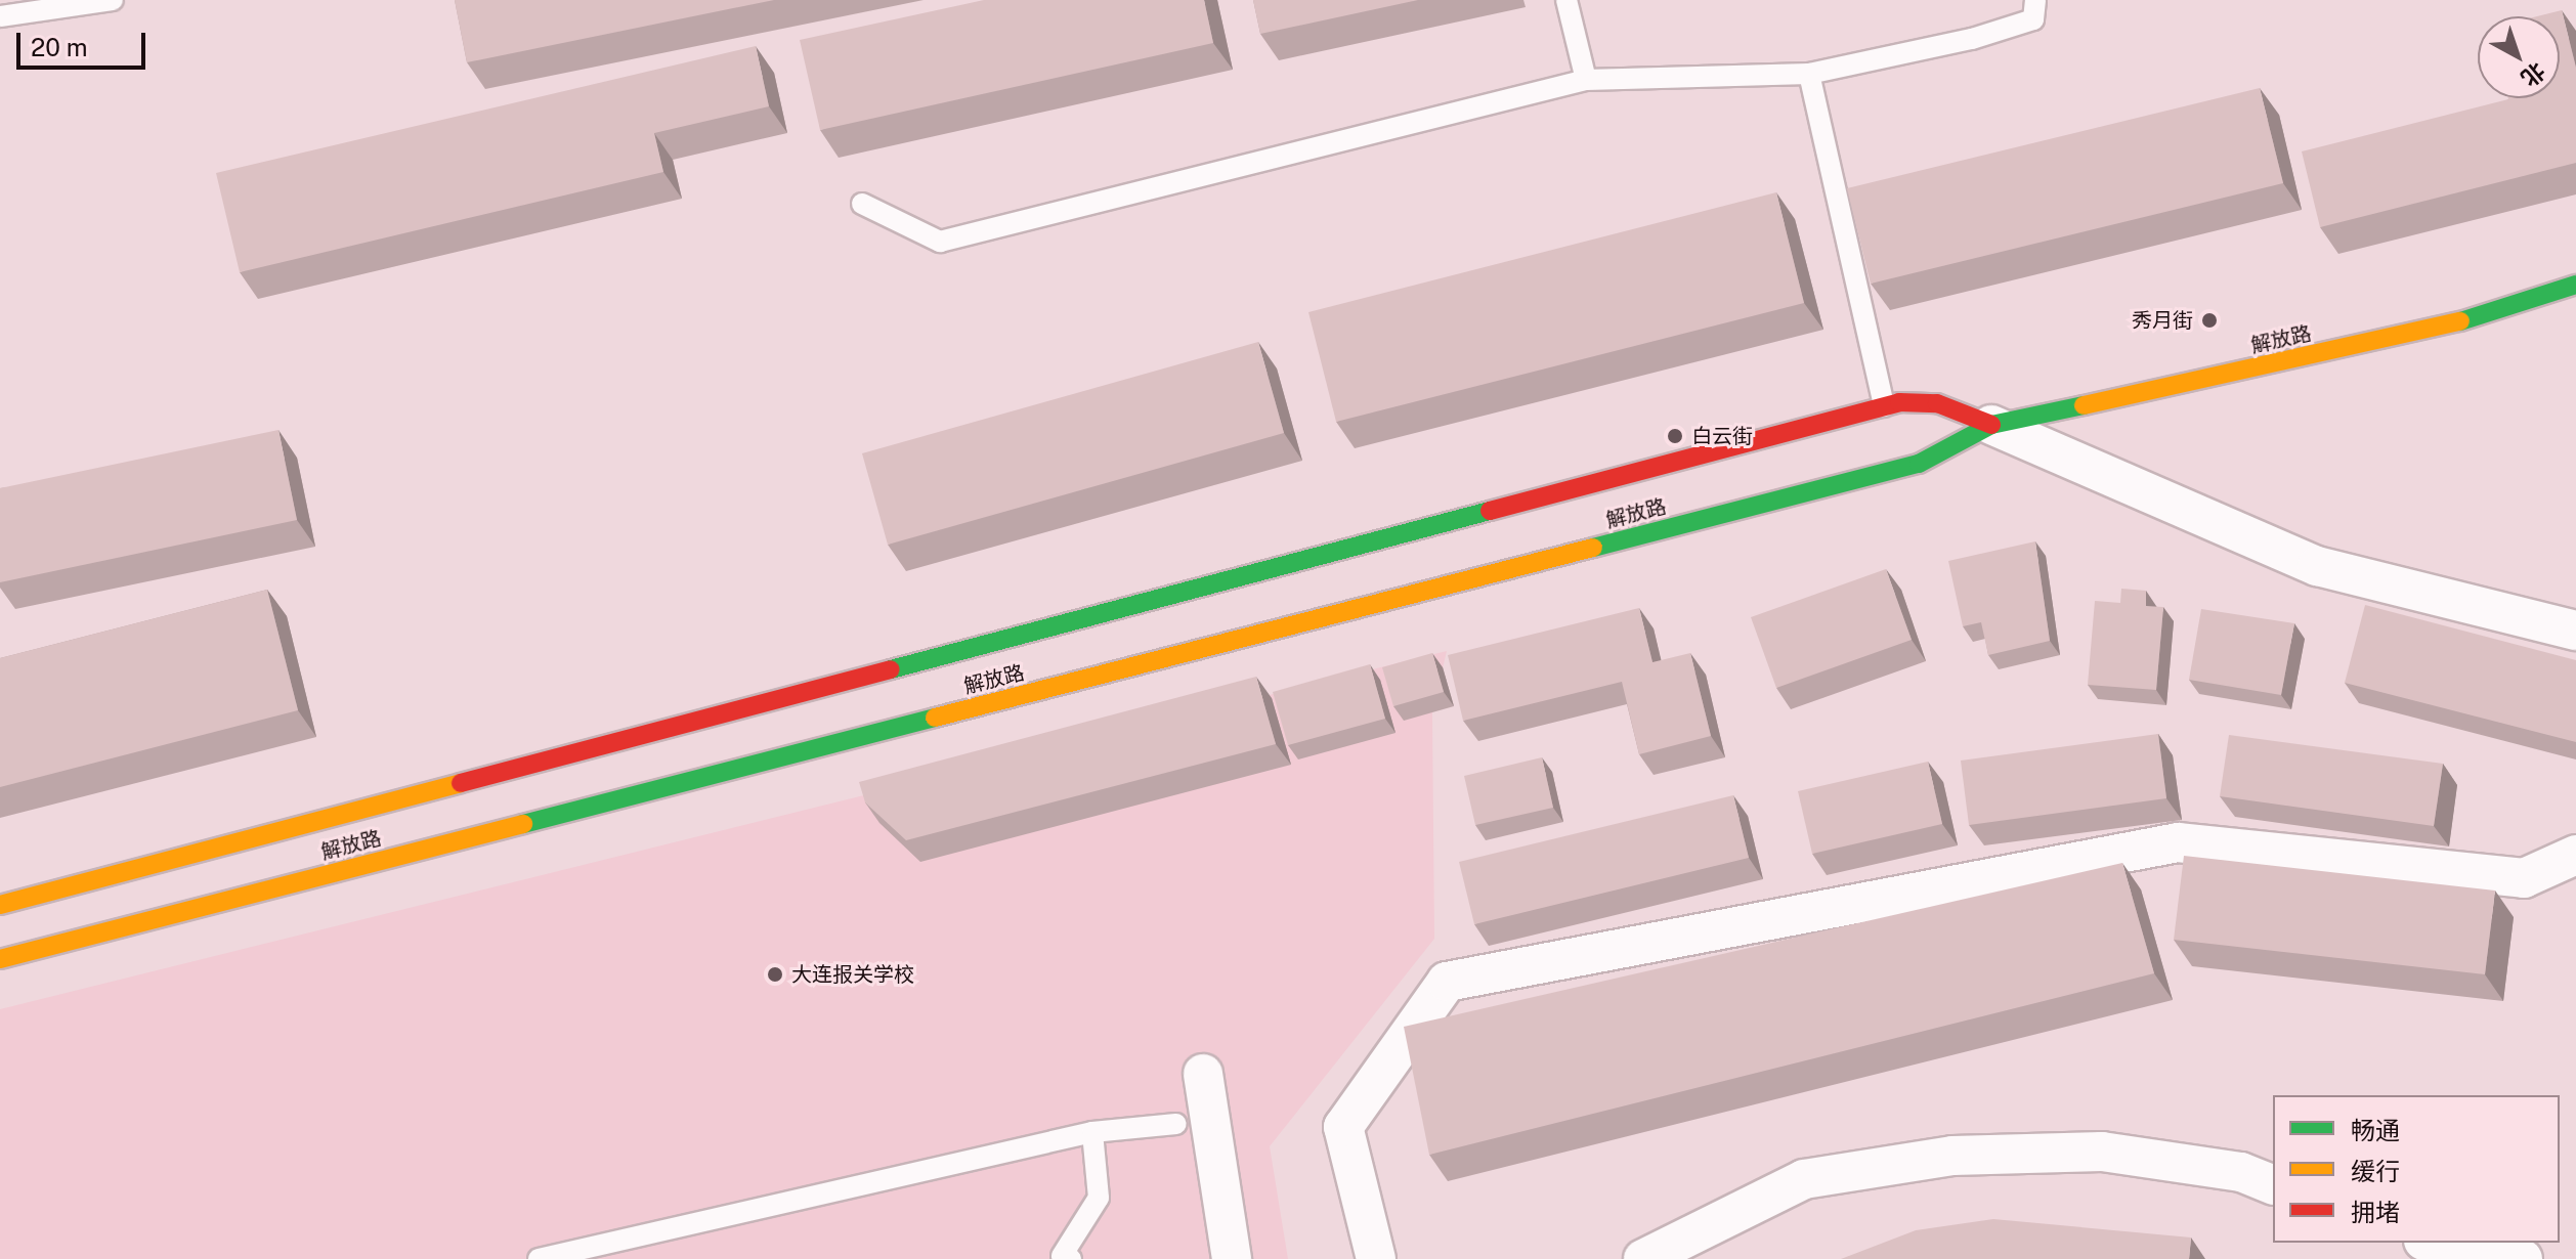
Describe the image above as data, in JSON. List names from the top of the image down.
{
  "streets": {
    "main road": ["解放路"]
  },
  "places": ["秀月街", "白云街", "大连报关学校"],
  "legend": ["畅通", "缓行", "拥堵"],
  "scale_bar": "20 m",
  "north": "bottom right"
}
